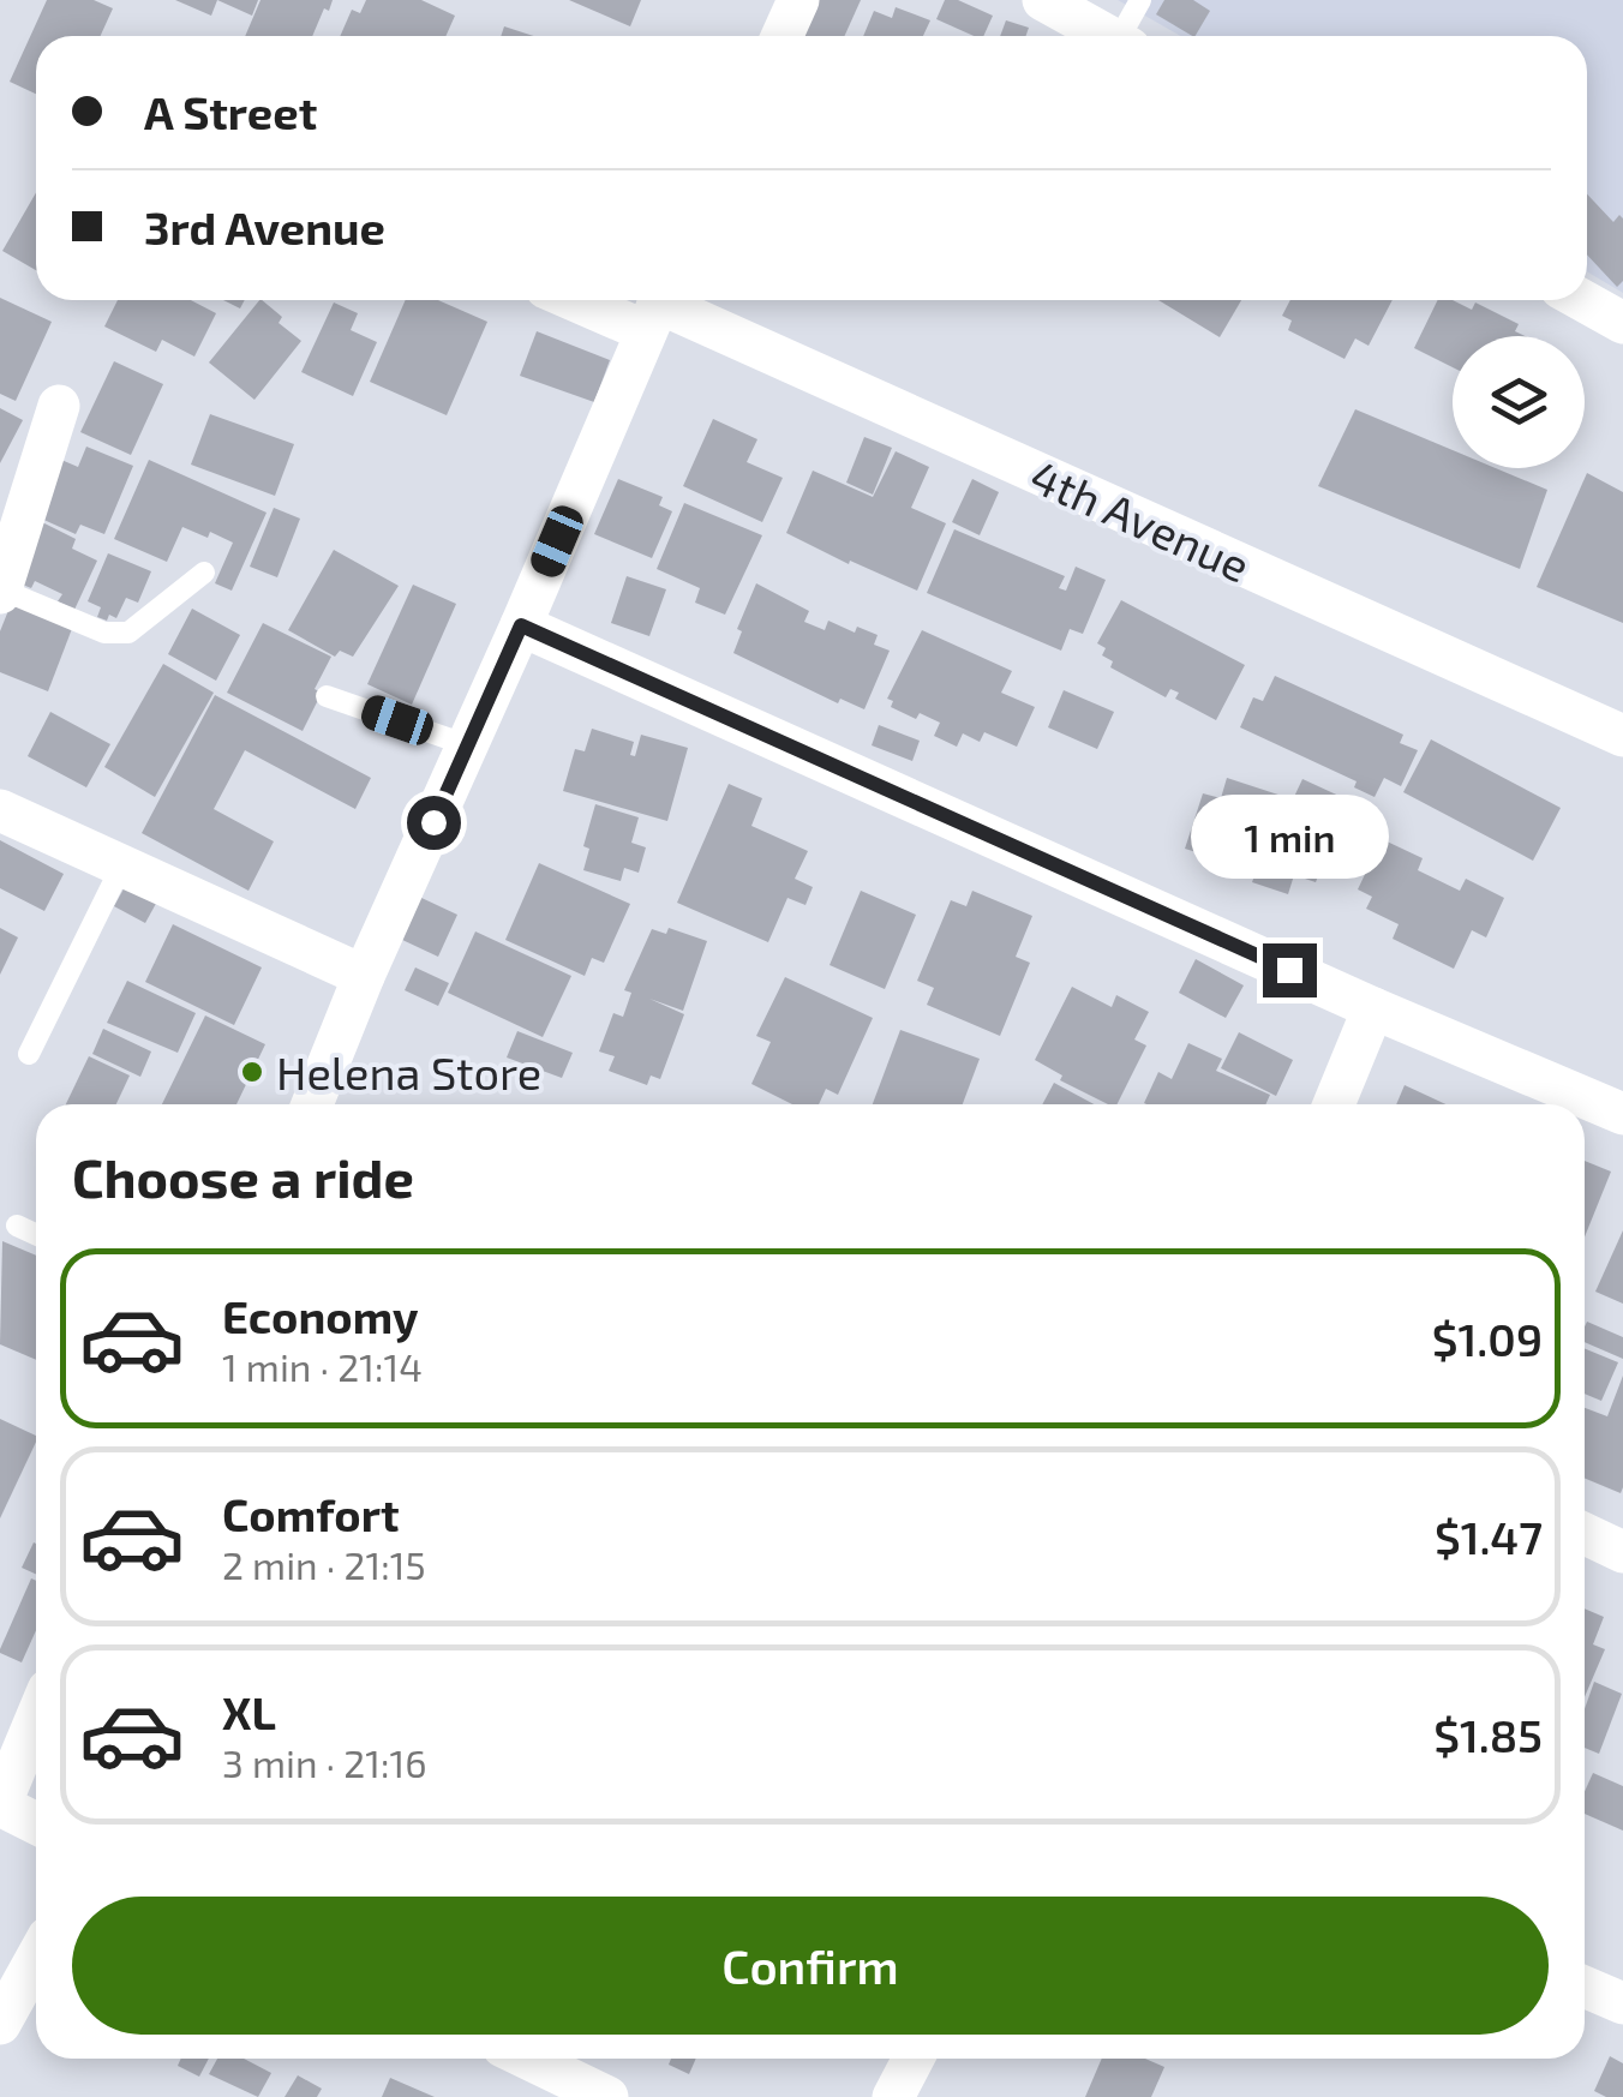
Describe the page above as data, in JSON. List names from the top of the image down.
{
  "streets": {
    "street": ["4th Avenue"]
  },
  "places": ["Helena Store"],
  "page": {
    "banner": ["A Street", "3rd Avenue"],
    "bubble": "1 min",
    "heading": "Choose a ride",
    "list": [
      {
        "name": "Economy",
        "note": "1 min · 21:14",
        "value": "$1.09"
      },
      {
        "name": "Comfort",
        "note": "2 min · 21:15",
        "value": "$1.47"
      },
      {
        "name": "XL",
        "note": "3 min · 21:16",
        "value": "$1.85"
      }
    ],
    "buttons": "Confirm"
  }
}
